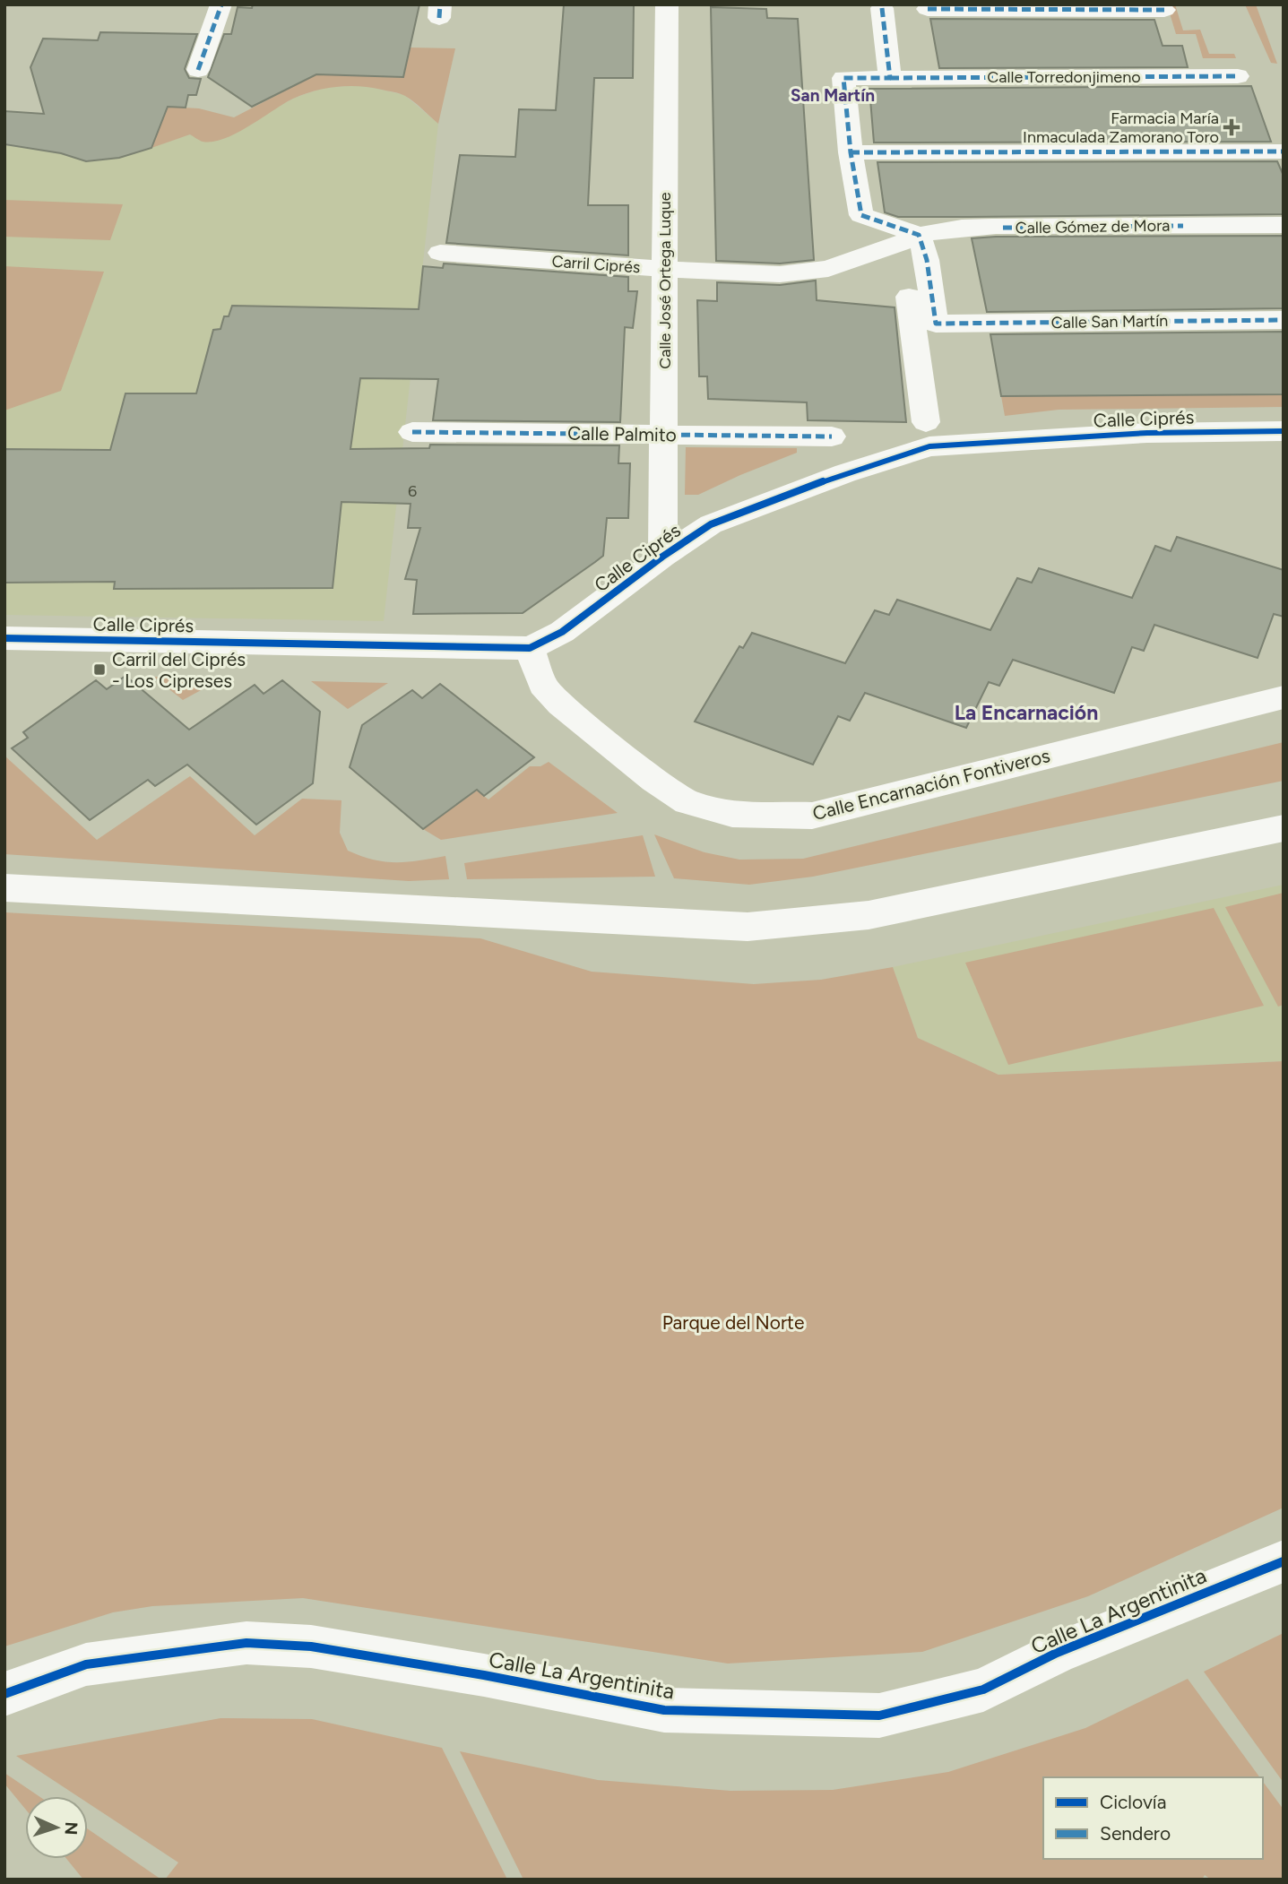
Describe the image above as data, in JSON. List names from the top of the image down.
{
  "streets": {
    "street": [
      "Calle Torredonjimeno",
      "Calle Gómez de Mora",
      "Carril Ciprés",
      "Calle José Ortega Luque",
      "Calle San Martín",
      "Calle Ciprés",
      "Calle Palmito",
      "Calle Encarnación Fontiveros",
      "Calle La Argentinita"
    ]
  },
  "crossings": [
    ["Calle Gómez de Mora", "Carril Ciprés"],
    ["Calle Gómez de Mora", "Calle San Martín"],
    ["Carril Ciprés", "Calle José Ortega Luque"],
    ["Calle José Ortega Luque", "Calle Ciprés"],
    ["Calle José Ortega Luque", "Calle Palmito"],
    ["Calle Ciprés", "Calle Encarnación Fontiveros"]
  ],
  "districts": ["San Martín", "La Encarnación"],
  "parks": ["Parque del Norte"],
  "places": {
    "health": ["Farmacia María Inmaculada Zamorano Toro"],
    "transit": ["Carril del Ciprés - Los Cipreses"]
  },
  "house_numbers": ["6"],
  "legend": ["Ciclovía", "Sendero"],
  "north": "right"
}
